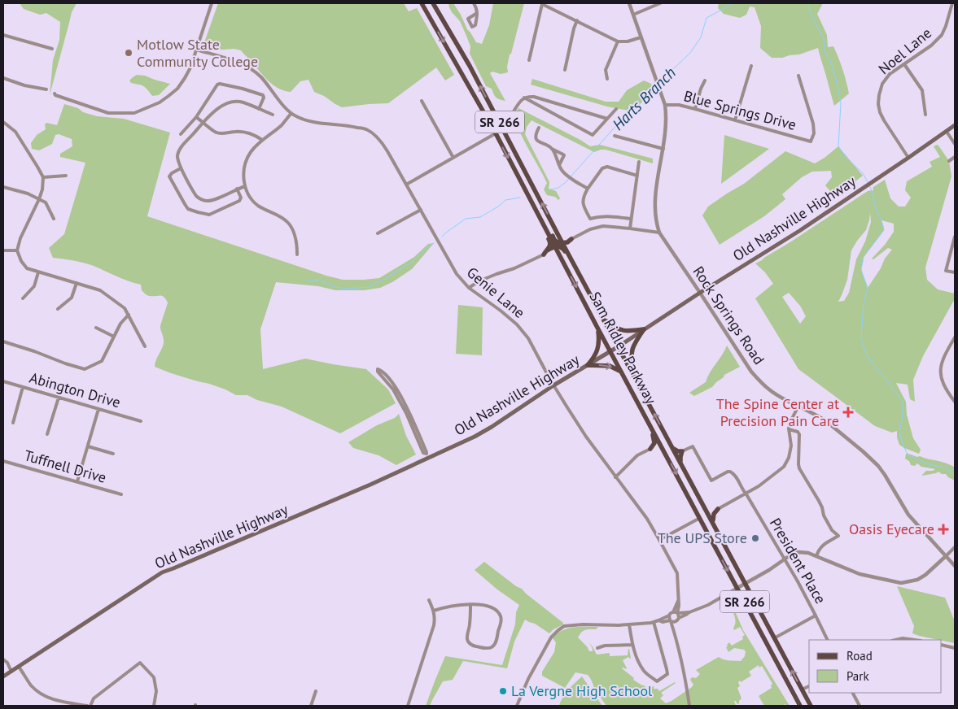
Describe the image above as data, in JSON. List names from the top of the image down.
{
  "streets": {
    "main road": ["SR 266", "Old Nashville Highway", "Sam Ridley Parkway"],
    "street": [
      "Noel Lane",
      "Blue Springs Drive",
      "Genie Lane",
      "Rock Springs Road",
      "Abington Drive",
      "Tuffnell Drive",
      "President Place"
    ]
  },
  "crossings": [
    ["Noel Lane", "Old Nashville Highway"],
    ["Blue Springs Drive", "Rock Springs Road"],
    ["Old Nashville Highway", "Genie Lane"],
    ["Old Nashville Highway", "Rock Springs Road"],
    ["Old Nashville Highway", "Sam Ridley Parkway"]
  ],
  "water": ["Harts Branch"],
  "places": {
    "other": ["Motlow State Community College", "The UPS Store", "La Vergne High School"],
    "health": ["The Spine Center at Precision Pain Care", "Oasis Eyecare"]
  },
  "legend": ["Road", "Park"]
}
